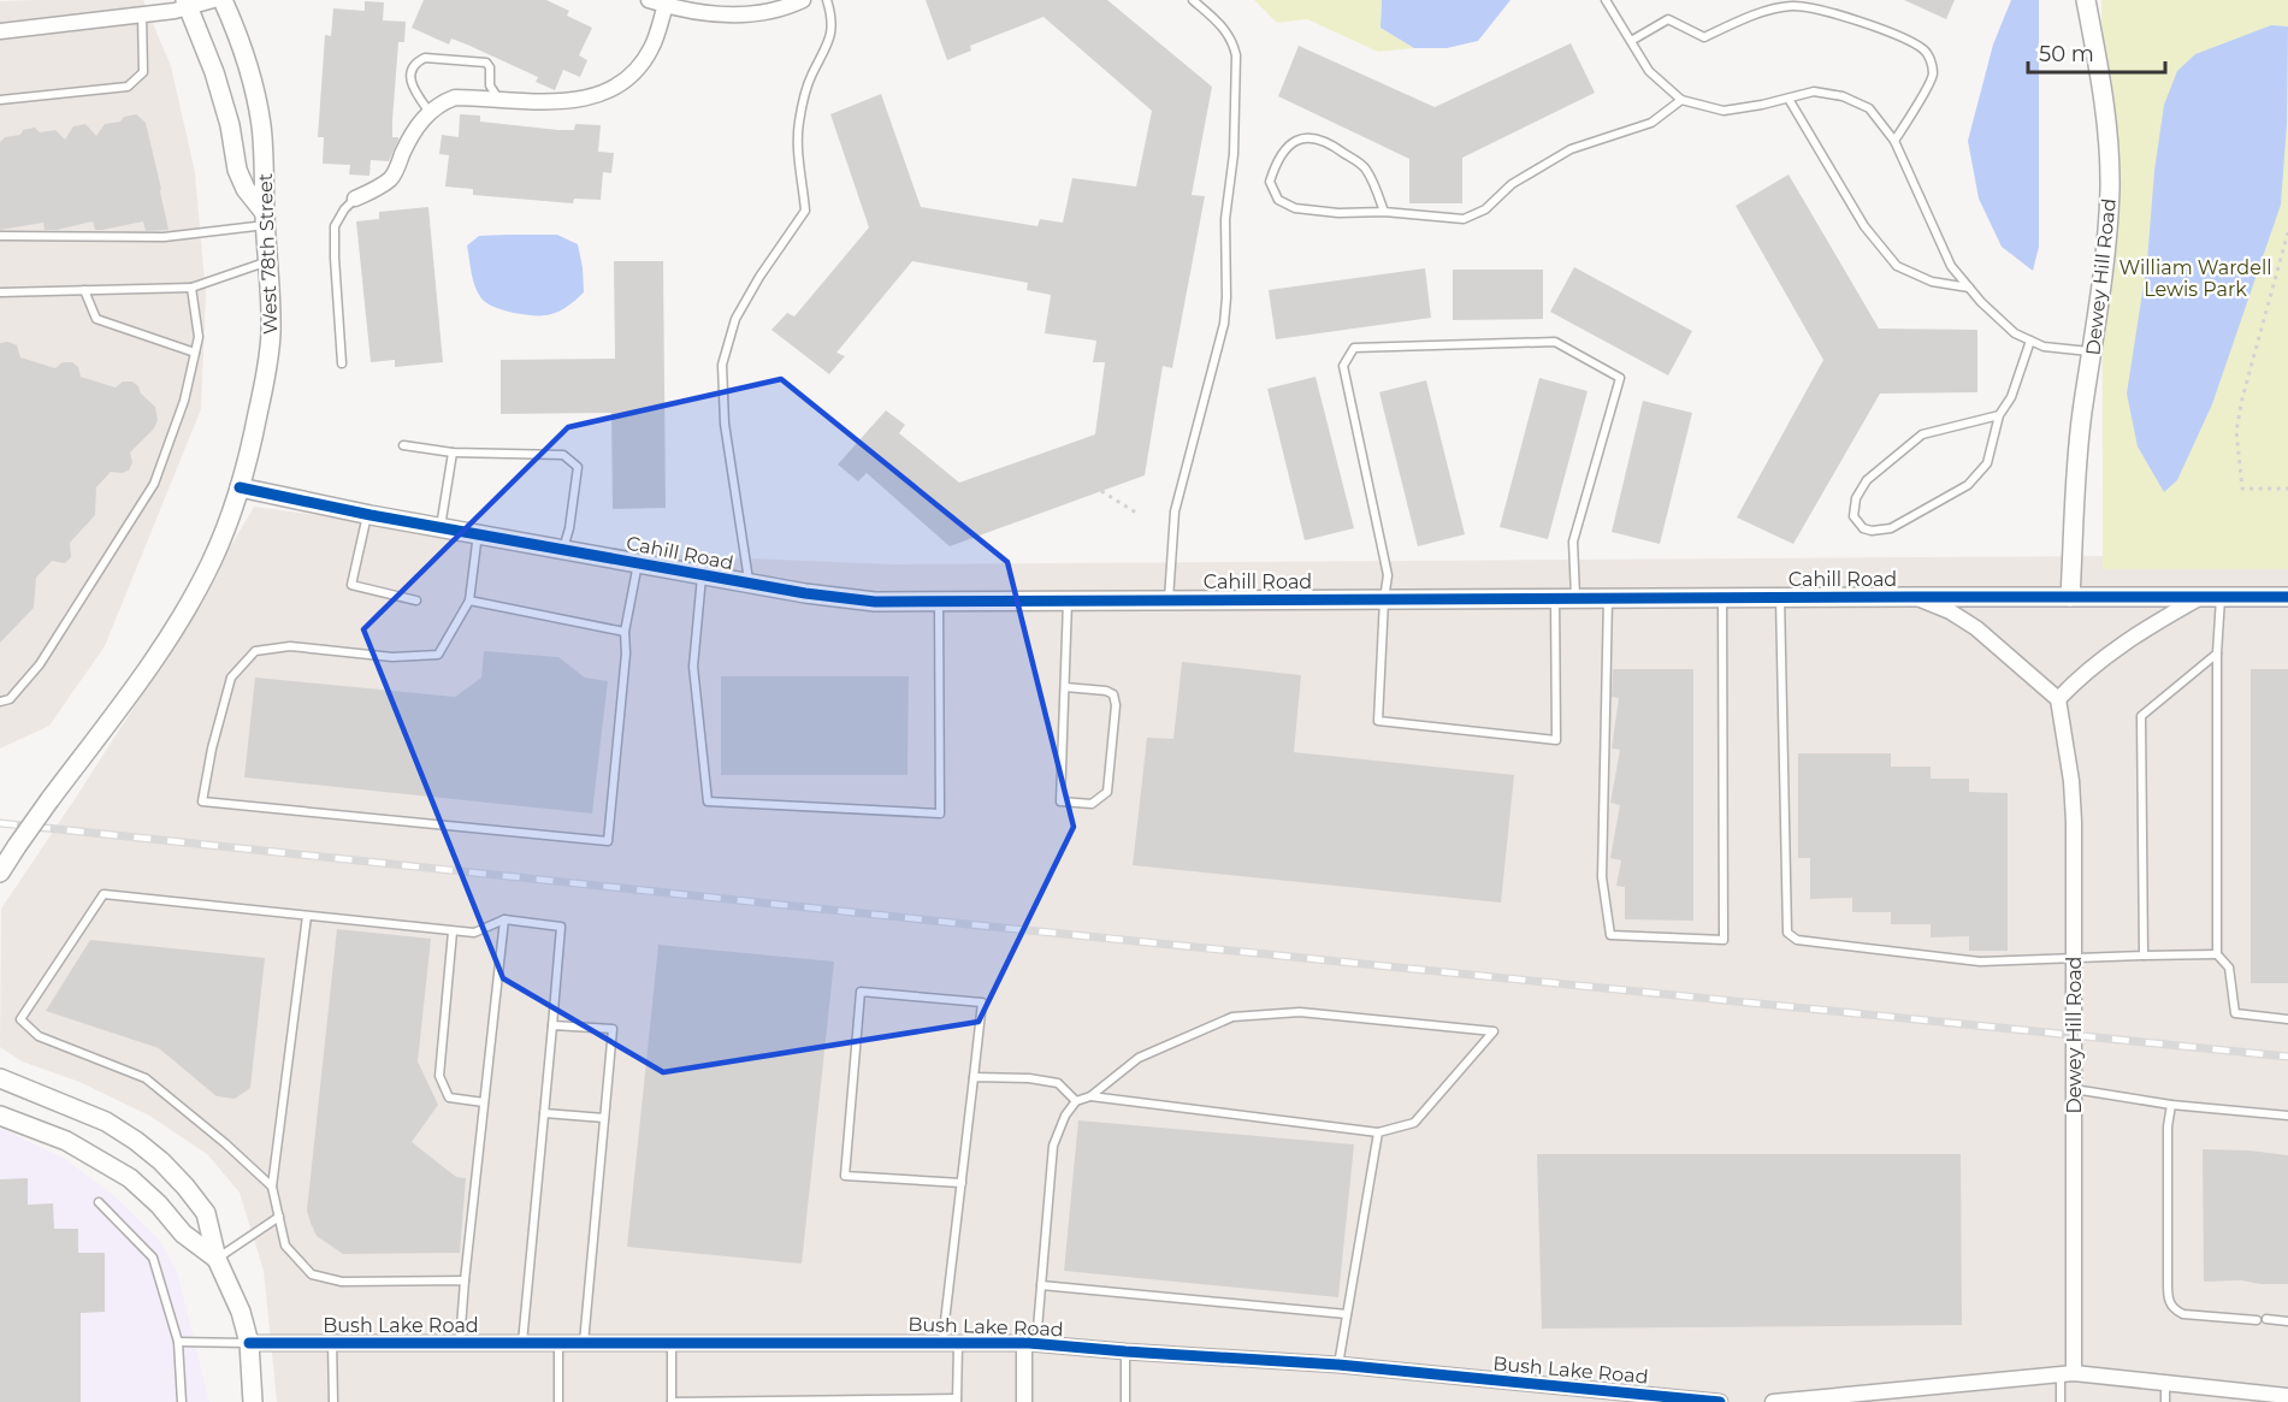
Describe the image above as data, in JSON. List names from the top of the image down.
{
  "streets": {
    "street": [
      "West 78th Street",
      "Dewey Hill Road",
      "Cahill Road",
      "Bush Lake Road"
    ]
  },
  "crossings": [
    ["West 78th Street", "Cahill Road"],
    ["Dewey Hill Road", "Cahill Road"]
  ],
  "parks": ["William Wardell Lewis Park"],
  "scale_bar": "50 m"
}
